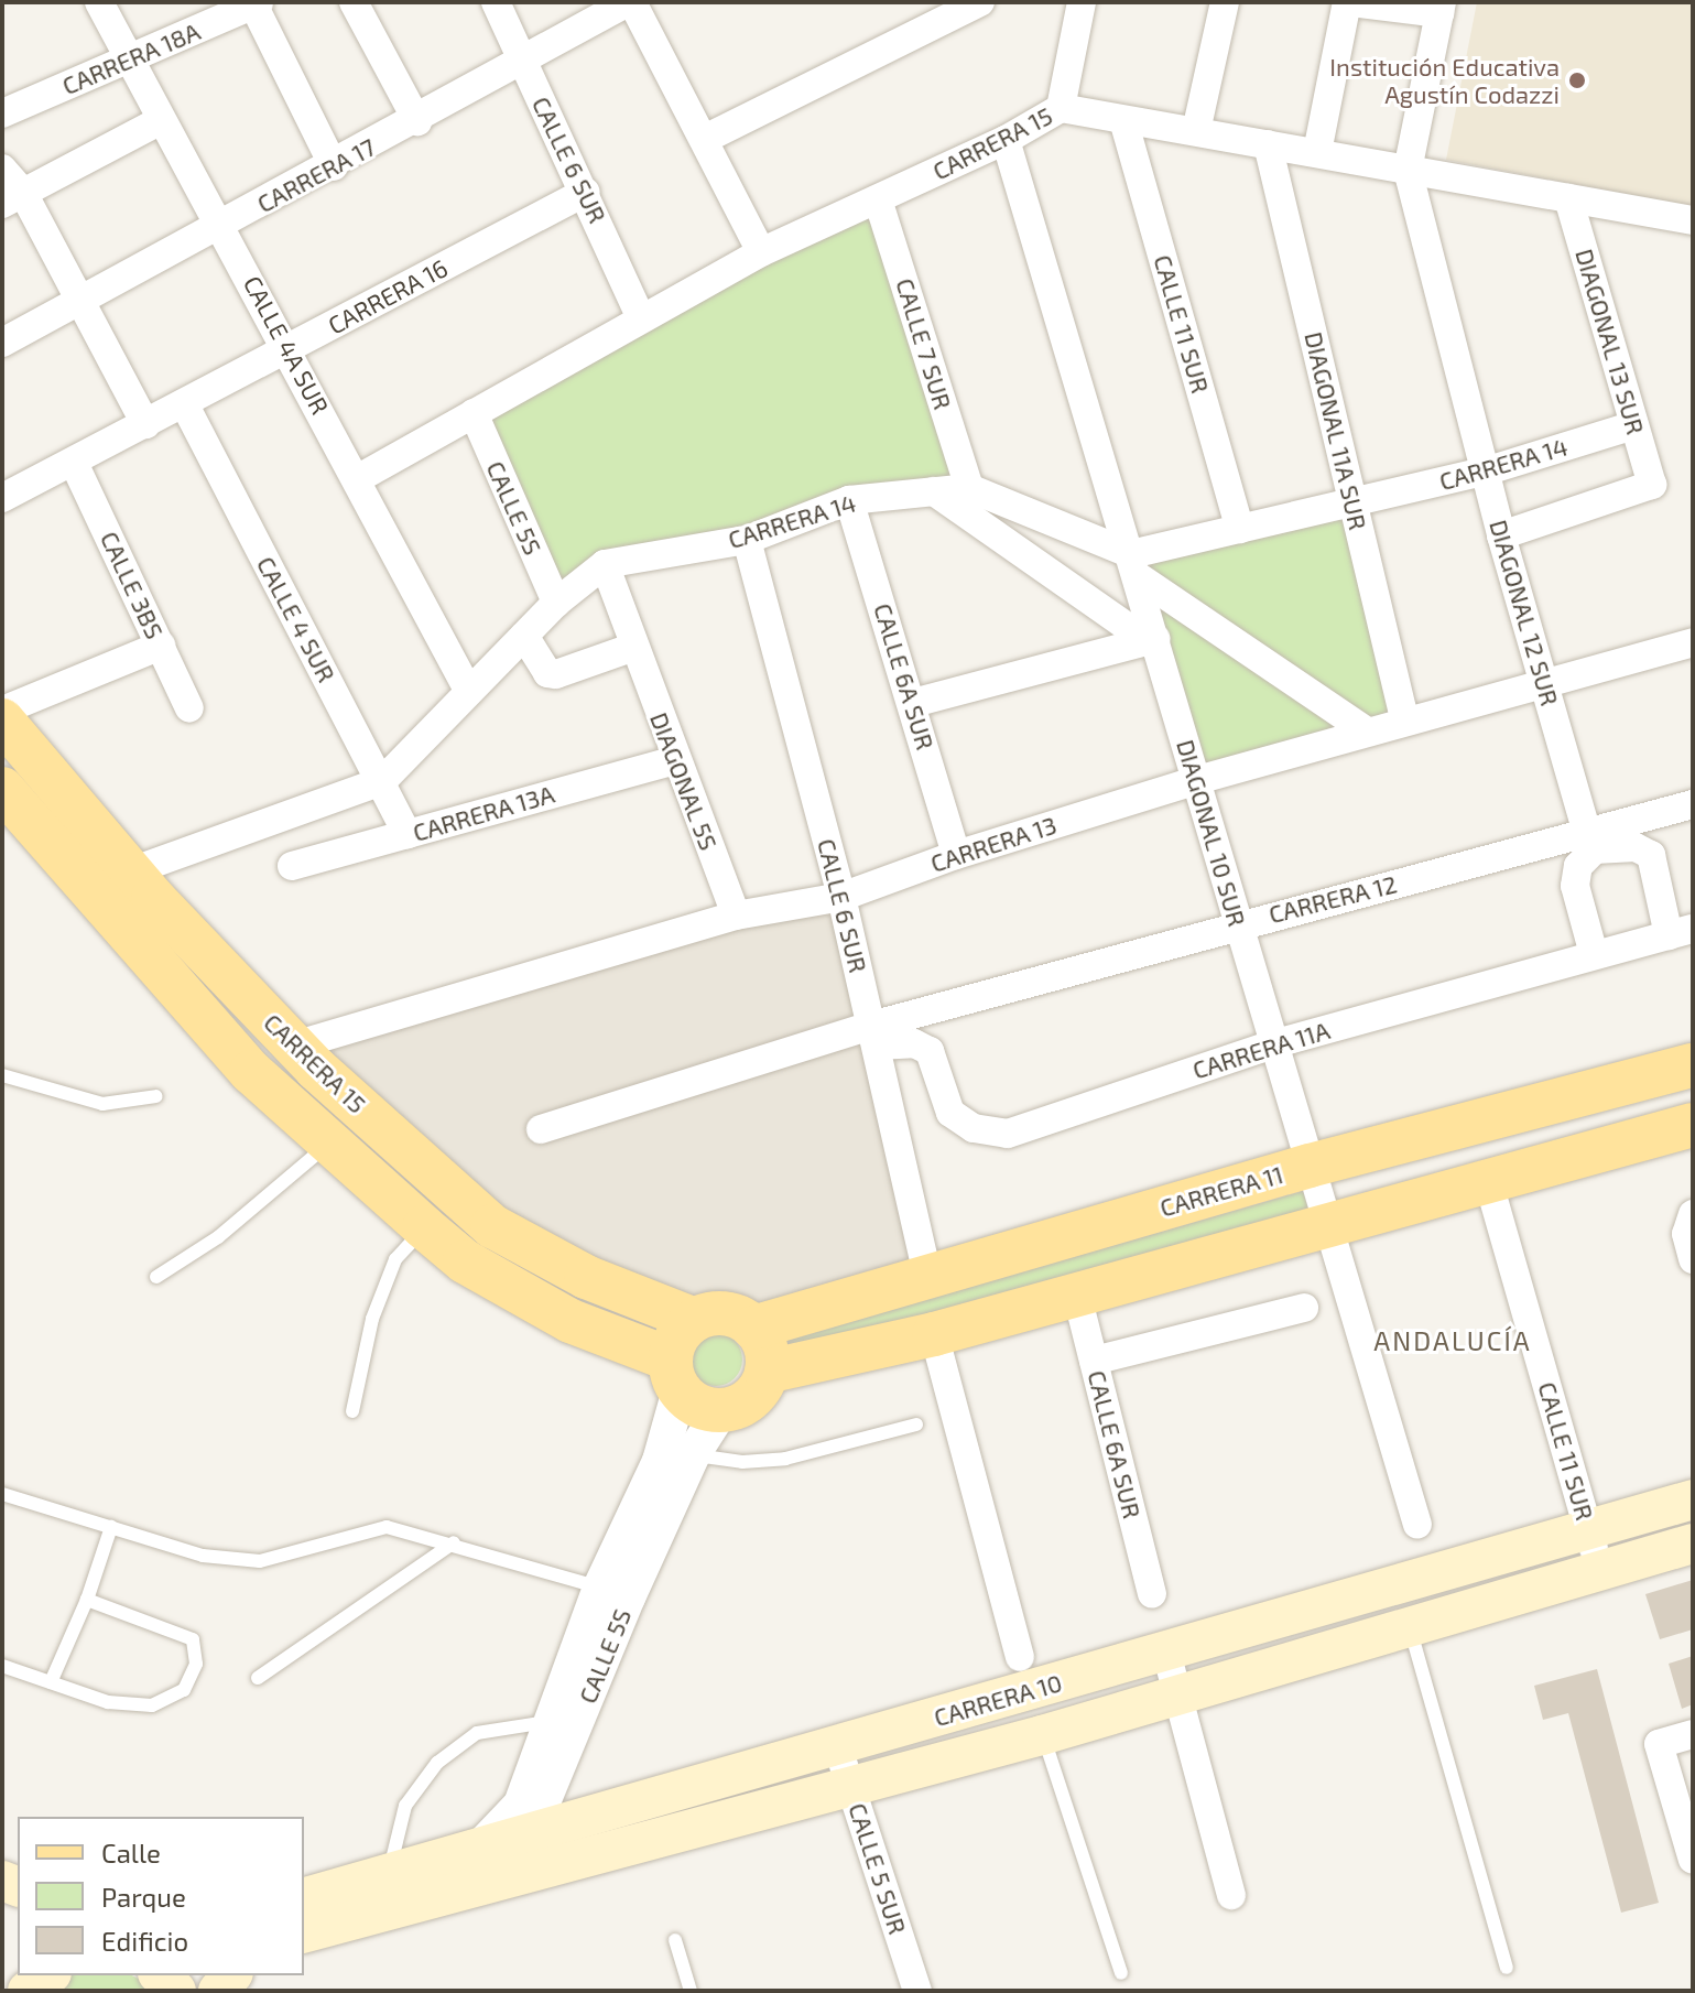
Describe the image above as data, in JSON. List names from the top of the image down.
{
  "streets": {
    "main road": ["CARRERA 15", "CARRERA 11", "CARRERA 10"],
    "street": [
      "CARRERA 18A",
      "CALLE 6 SUR",
      "CARRERA 17",
      "CARRERA 16",
      "CALLE 11 SUR",
      "DIAGONAL 13 SUR",
      "CALLE 7 SUR",
      "CALLE 4A SUR",
      "DIAGONAL 11A SUR",
      "CARRERA 14",
      "CALLE 5S",
      "CALLE 3BS",
      "DIAGONAL 12 SUR",
      "CALLE 4 SUR",
      "CALLE 6A SUR",
      "DIAGONAL 5S",
      "CARRERA 13A",
      "DIAGONAL 10 SUR",
      "CARRERA 13",
      "CARRERA 12",
      "CARRERA 11A",
      "CALLE 5 SUR"
    ]
  },
  "crossings": [
    ["CARRERA 18A", "CALLE 4A SUR"],
    ["CARRERA 15", "CALLE 6 SUR"],
    ["CARRERA 15", "CALLE 11 SUR"],
    ["CARRERA 15", "DIAGONAL 13 SUR"],
    ["CARRERA 15", "CALLE 7 SUR"],
    ["CARRERA 15", "CALLE 4A SUR"],
    ["CARRERA 15", "DIAGONAL 11A SUR"],
    ["CARRERA 15", "CARRERA 14"],
    ["CARRERA 15", "CALLE 5S"],
    ["CARRERA 15", "DIAGONAL 12 SUR"],
    ["CARRERA 15", "DIAGONAL 10 SUR"],
    ["CARRERA 15", "CARRERA 13"],
    ["CARRERA 15", "CARRERA 11"],
    ["CALLE 6 SUR", "CARRERA 17"],
    ["CALLE 6 SUR", "CARRERA 16"],
    ["CALLE 6 SUR", "CARRERA 14"],
    ["CALLE 6 SUR", "CARRERA 13"],
    ["CALLE 6 SUR", "CARRERA 12"],
    ["CALLE 6 SUR", "CARRERA 11A"],
    ["CALLE 6 SUR", "CARRERA 11"],
    ["CARRERA 17", "CALLE 4A SUR"],
    ["CARRERA 16", "CALLE 4A SUR"],
    ["CARRERA 16", "CALLE 3BS"],
    ["CARRERA 16", "CALLE 4 SUR"],
    ["CALLE 11 SUR", "CARRERA 14"],
    ["CALLE 11 SUR", "CARRERA 10"],
    ["DIAGONAL 13 SUR", "CARRERA 14"],
    ["DIAGONAL 13 SUR", "DIAGONAL 12 SUR"],
    ["CALLE 7 SUR", "CARRERA 14"],
    ["CALLE 4A SUR", "CARRERA 14"],
    ["DIAGONAL 11A SUR", "CARRERA 14"],
    ["DIAGONAL 11A SUR", "CARRERA 13"],
    ["CARRERA 14", "CALLE 5S"],
    ["CARRERA 14", "DIAGONAL 12 SUR"],
    ["CARRERA 14", "CALLE 4 SUR"],
    ["CARRERA 14", "CALLE 6A SUR"],
    ["CARRERA 14", "DIAGONAL 10 SUR"],
    ["CALLE 5S", "CARRERA 11"],
    ["CALLE 5S", "CARRERA 10"],
    ["DIAGONAL 12 SUR", "CARRERA 13"],
    ["DIAGONAL 12 SUR", "CARRERA 12"],
    ["CALLE 4 SUR", "CARRERA 13A"],
    ["CALLE 6A SUR", "CARRERA 13"],
    ["DIAGONAL 5S", "CARRERA 13A"],
    ["DIAGONAL 5S", "CARRERA 13"],
    ["DIAGONAL 10 SUR", "CARRERA 13"],
    ["DIAGONAL 10 SUR", "CARRERA 12"],
    ["DIAGONAL 10 SUR", "CARRERA 11A"],
    ["DIAGONAL 10 SUR", "CARRERA 11"],
    ["CARRERA 12", "CARRERA 11A"],
    ["CARRERA 10", "CALLE 5 SUR"]
  ],
  "districts": ["ANDALUCÍA"],
  "places": ["Institución Educativa Agustín Codazzi"],
  "legend": ["Calle", "Parque", "Edificio"]
}
